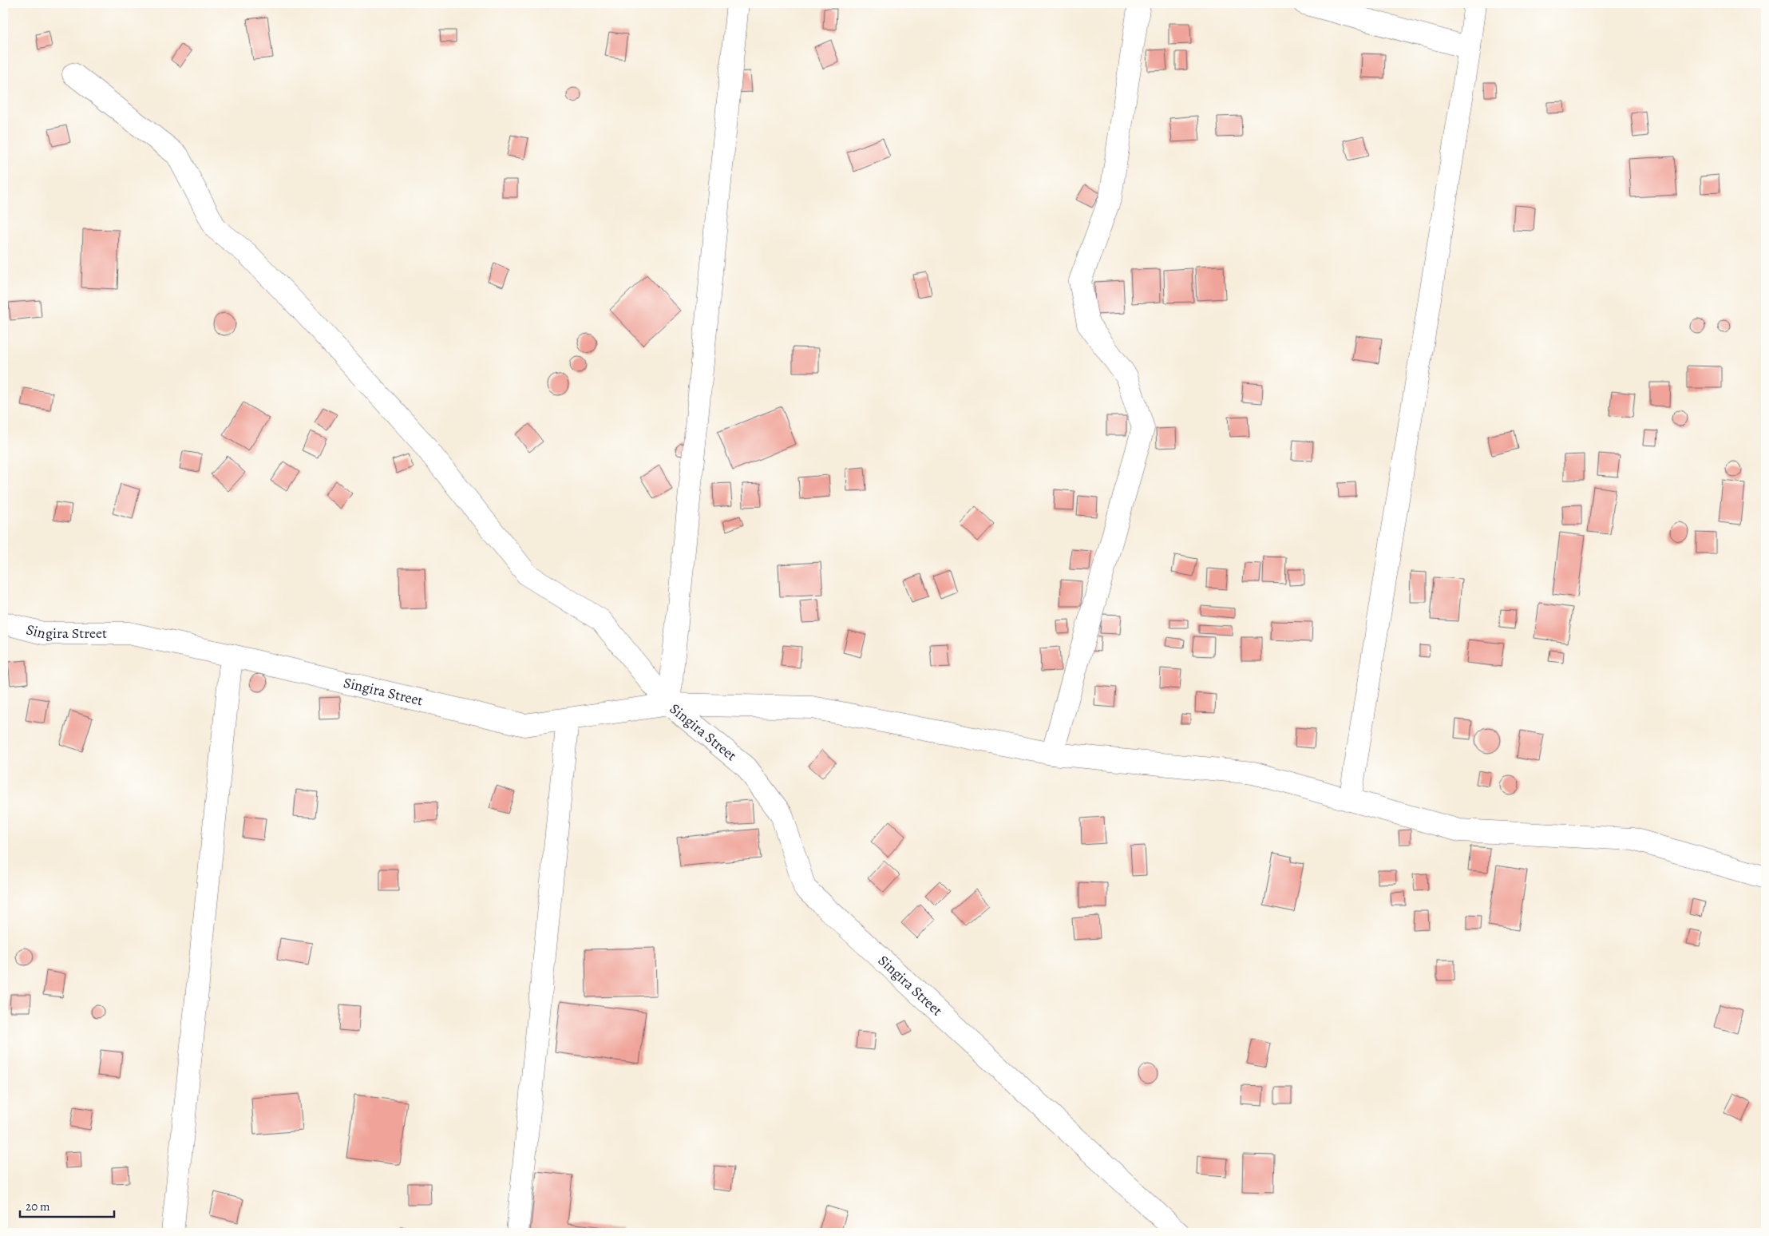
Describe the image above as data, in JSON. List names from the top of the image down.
{
  "streets": {
    "street": ["Singira Street"]
  },
  "scale_bar": "20 m"
}
